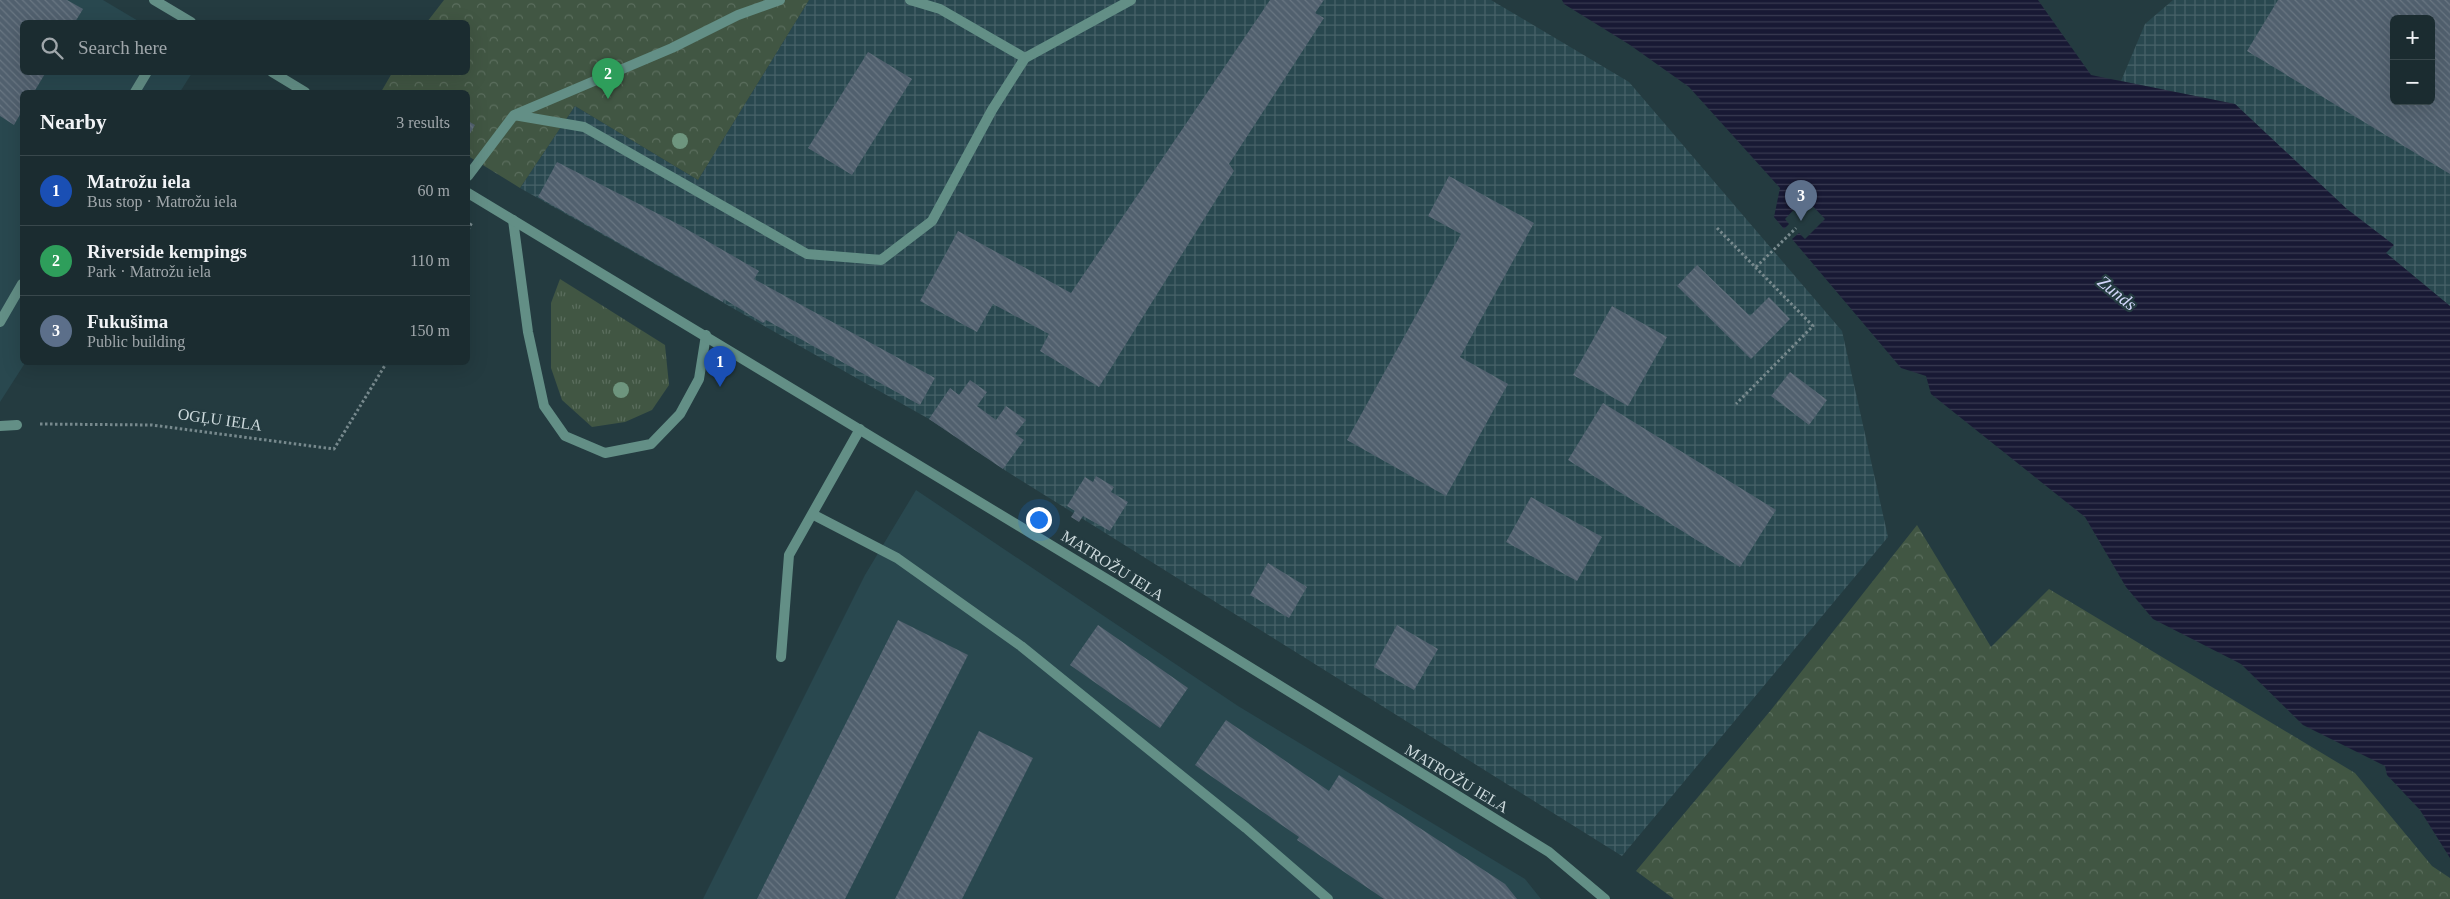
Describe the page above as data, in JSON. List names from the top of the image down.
{
  "streets": {
    "street": ["MATROŽU IELA"],
    "path": ["OGĻU IELA"]
  },
  "water": ["Zunds"],
  "page": {
    "map_buttons": ["+", "−"],
    "search": "Search here",
    "pins": ["2", "3", "1"],
    "heading": ["Nearby", "3 results"],
    "list": [
      {
        "mark": "1",
        "name": "Matrožu iela",
        "note": "Bus stop · Matrožu iela",
        "value": "60 m"
      },
      {
        "mark": "2",
        "name": "Riverside kempings",
        "note": "Park · Matrožu iela",
        "value": "110 m"
      },
      {
        "mark": "3",
        "name": "Fukušima",
        "note": "Public building",
        "value": "150 m"
      }
    ]
  }
}
